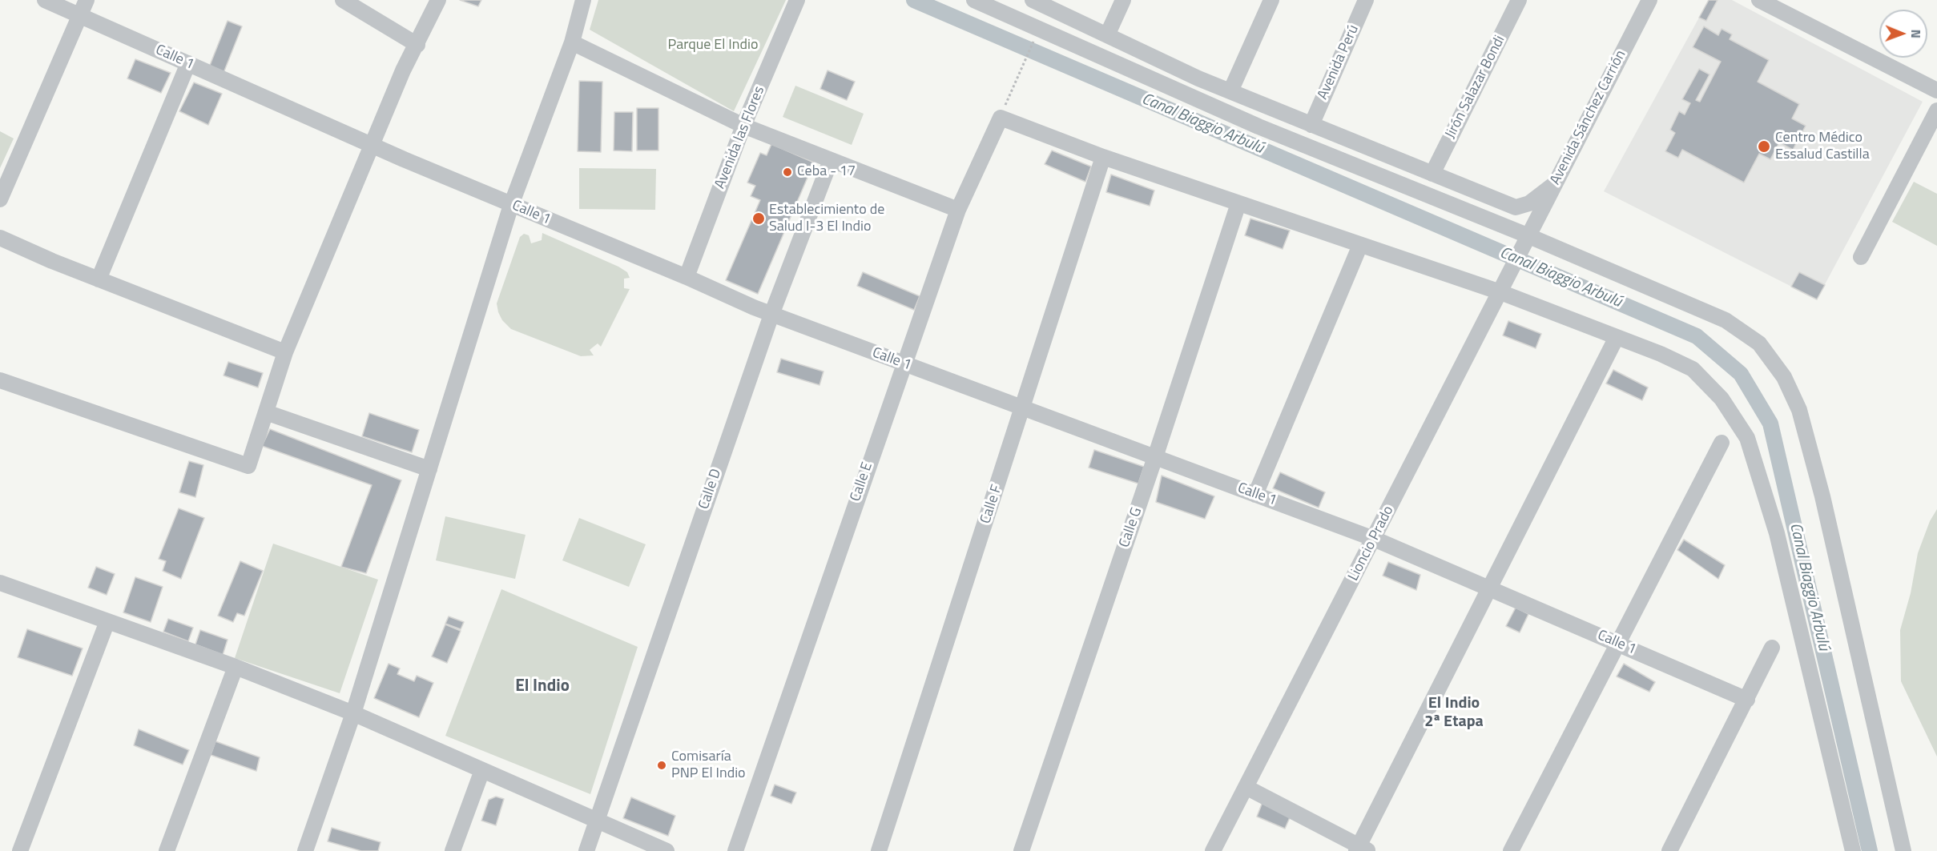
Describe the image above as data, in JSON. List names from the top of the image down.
{
  "streets": {
    "street": [
      "Calle 1",
      "Avenida Perú",
      "Jirón Salazar Bondi",
      "Avenida Sánchez Carrión",
      "Avenida las Flores",
      "Calle E",
      "Calle D",
      "Calle F",
      "Calle G",
      "Lioncio Prado"
    ]
  },
  "crossings": [
    ["Calle 1", "Avenida las Flores"],
    ["Calle 1", "Calle E"],
    ["Calle 1", "Calle D"],
    ["Calle 1", "Calle F"],
    ["Calle 1", "Calle G"],
    ["Calle 1", "Lioncio Prado"],
    ["Avenida Sánchez Carrión", "Lioncio Prado"]
  ],
  "districts": ["El Indio", "El Indio 2ª Etapa"],
  "water": ["Canal Biaggio Arbulú"],
  "parks": ["Parque El Indio"],
  "places": [
    "Centro Médico Essalud Castilla",
    "Ceba - 17",
    "Establecimiento de Salud I-3 El Indio",
    "Comisaría PNP El Indio"
  ],
  "north": "right"
}
